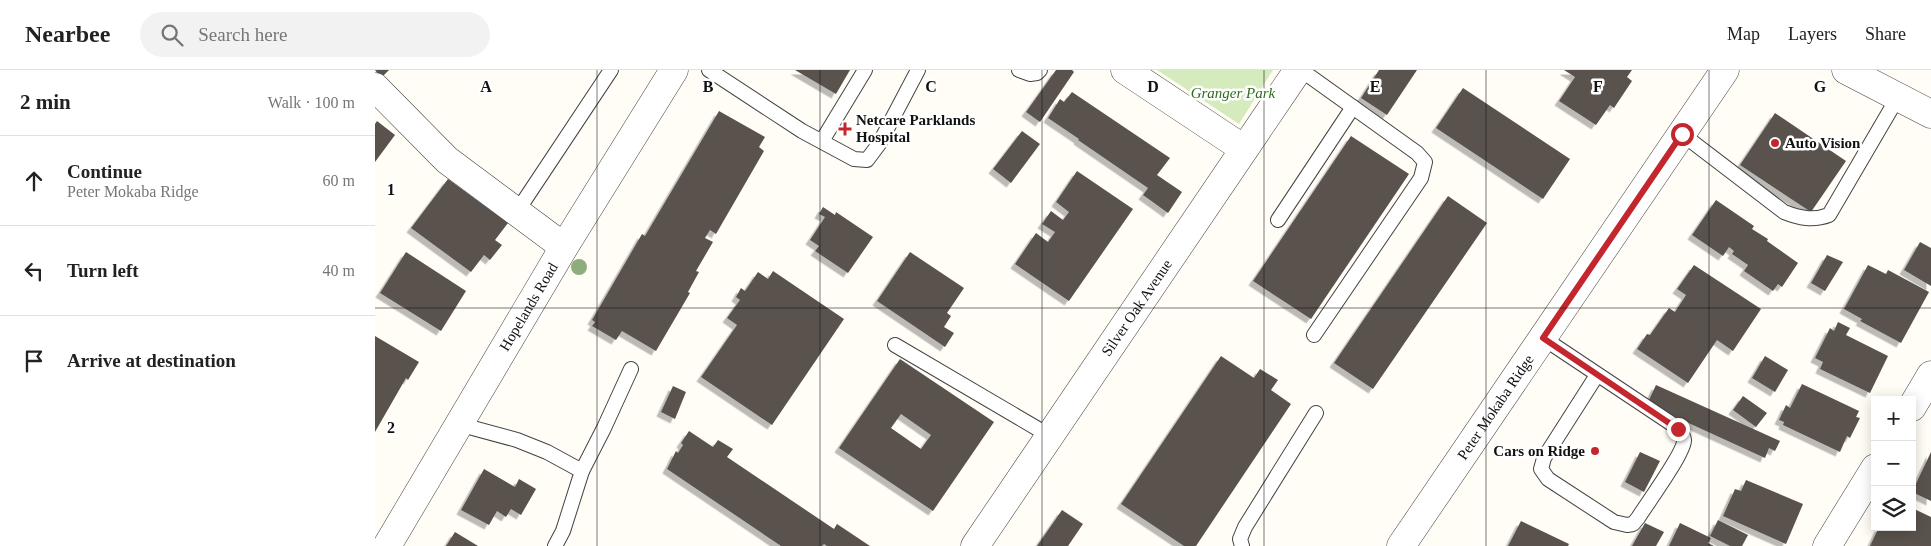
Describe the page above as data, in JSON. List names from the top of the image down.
{
  "streets": {
    "street": ["Hopelands Road", "Silver Oak Avenue", "Peter Mokaba Ridge"]
  },
  "parks": ["Granger Park"],
  "places": {
    "health": ["Netcare Parklands Hospital"],
    "other": ["Auto Vision", "Cars on Ridge"]
  },
  "page": {
    "header": "Nearbee",
    "search": "Search here",
    "nav": ["Map", "Layers", "Share"],
    "heading": ["2 min", "Walk · 100 m"],
    "list": [
      ["Continue", "Peter Mokaba Ridge", "60 m"],
      ["Turn left", "40 m"],
      "Arrive at destination"
    ],
    "map_buttons": ["+", "−"]
  },
  "grid": {
    "columns": [
      "A",
      "B",
      "C",
      "D",
      "E",
      "F",
      "G"
    ],
    "rows": ["1", "2"]
  }
}
